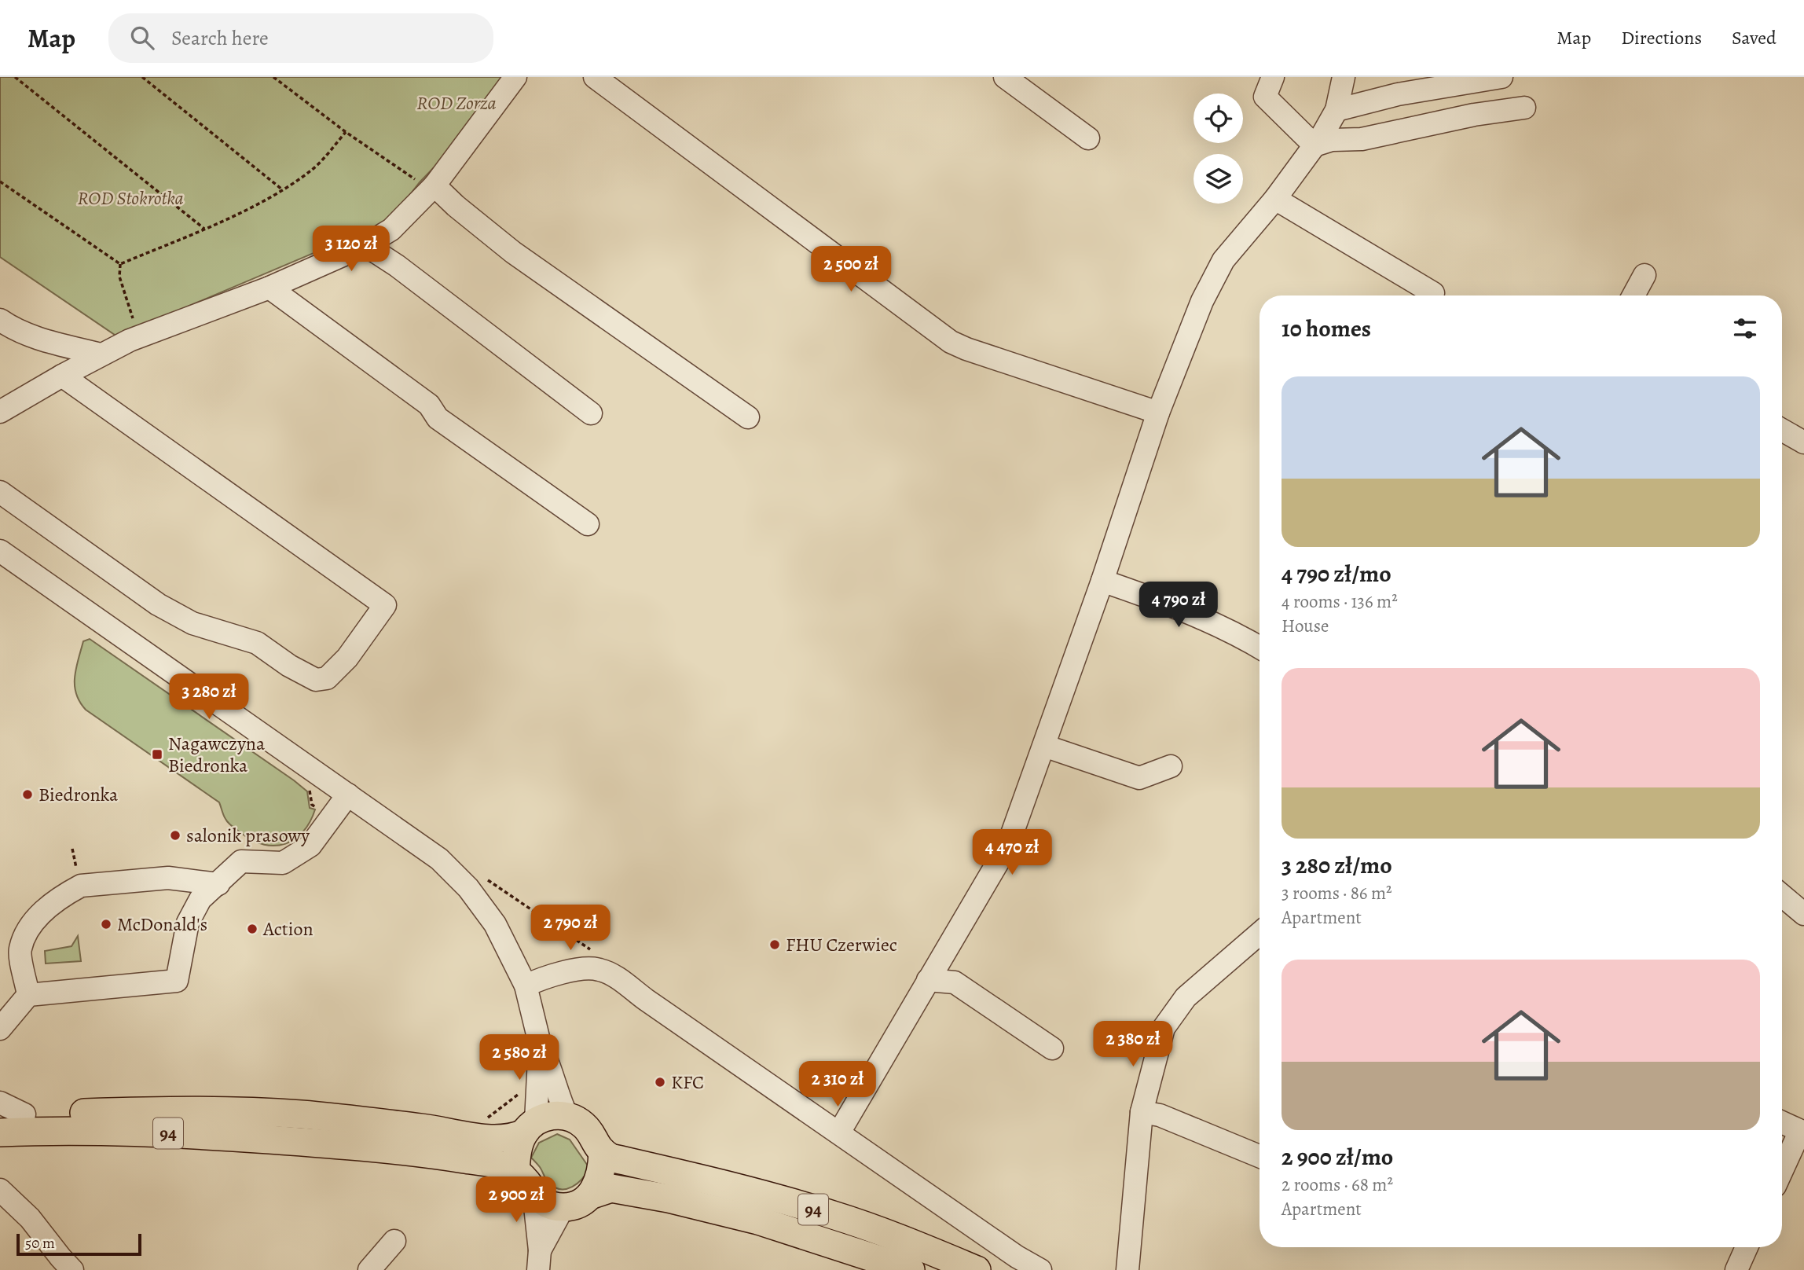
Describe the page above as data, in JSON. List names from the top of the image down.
{
  "streets": {
    "main road": ["94"]
  },
  "parks": ["ROD Zorza", "ROD Stokrotka"],
  "places": {
    "transit": ["Nagawczyna Biedronka"],
    "other": [
      "Biedronka",
      "salonik prasowy",
      "McDonald's",
      "Action",
      "FHU Czerwiec",
      "KFC"
    ]
  },
  "scale_bar": "50 m",
  "page": {
    "header": "Map",
    "search": "Search here",
    "nav": ["Map", "Directions", "Saved"],
    "price": [
      "3 120 zł",
      "2 500 zł",
      "4 790 zł",
      "3 280 zł",
      "4 470 zł",
      "2 790 zł",
      "2 380 zł",
      "2 580 zł",
      "2 310 zł",
      "2 900 zł"
    ],
    "heading": "10 homes",
    "list": [
      {
        "name": "4 790 zł/mo",
        "note": "4 rooms · 136 m² · House"
      },
      {
        "name": "3 280 zł/mo",
        "note": "3 rooms · 86 m² · Apartment"
      },
      {
        "name": "2 900 zł/mo",
        "note": "2 rooms · 68 m² · Apartment"
      }
    ],
    "scale": "50 m"
  }
}
